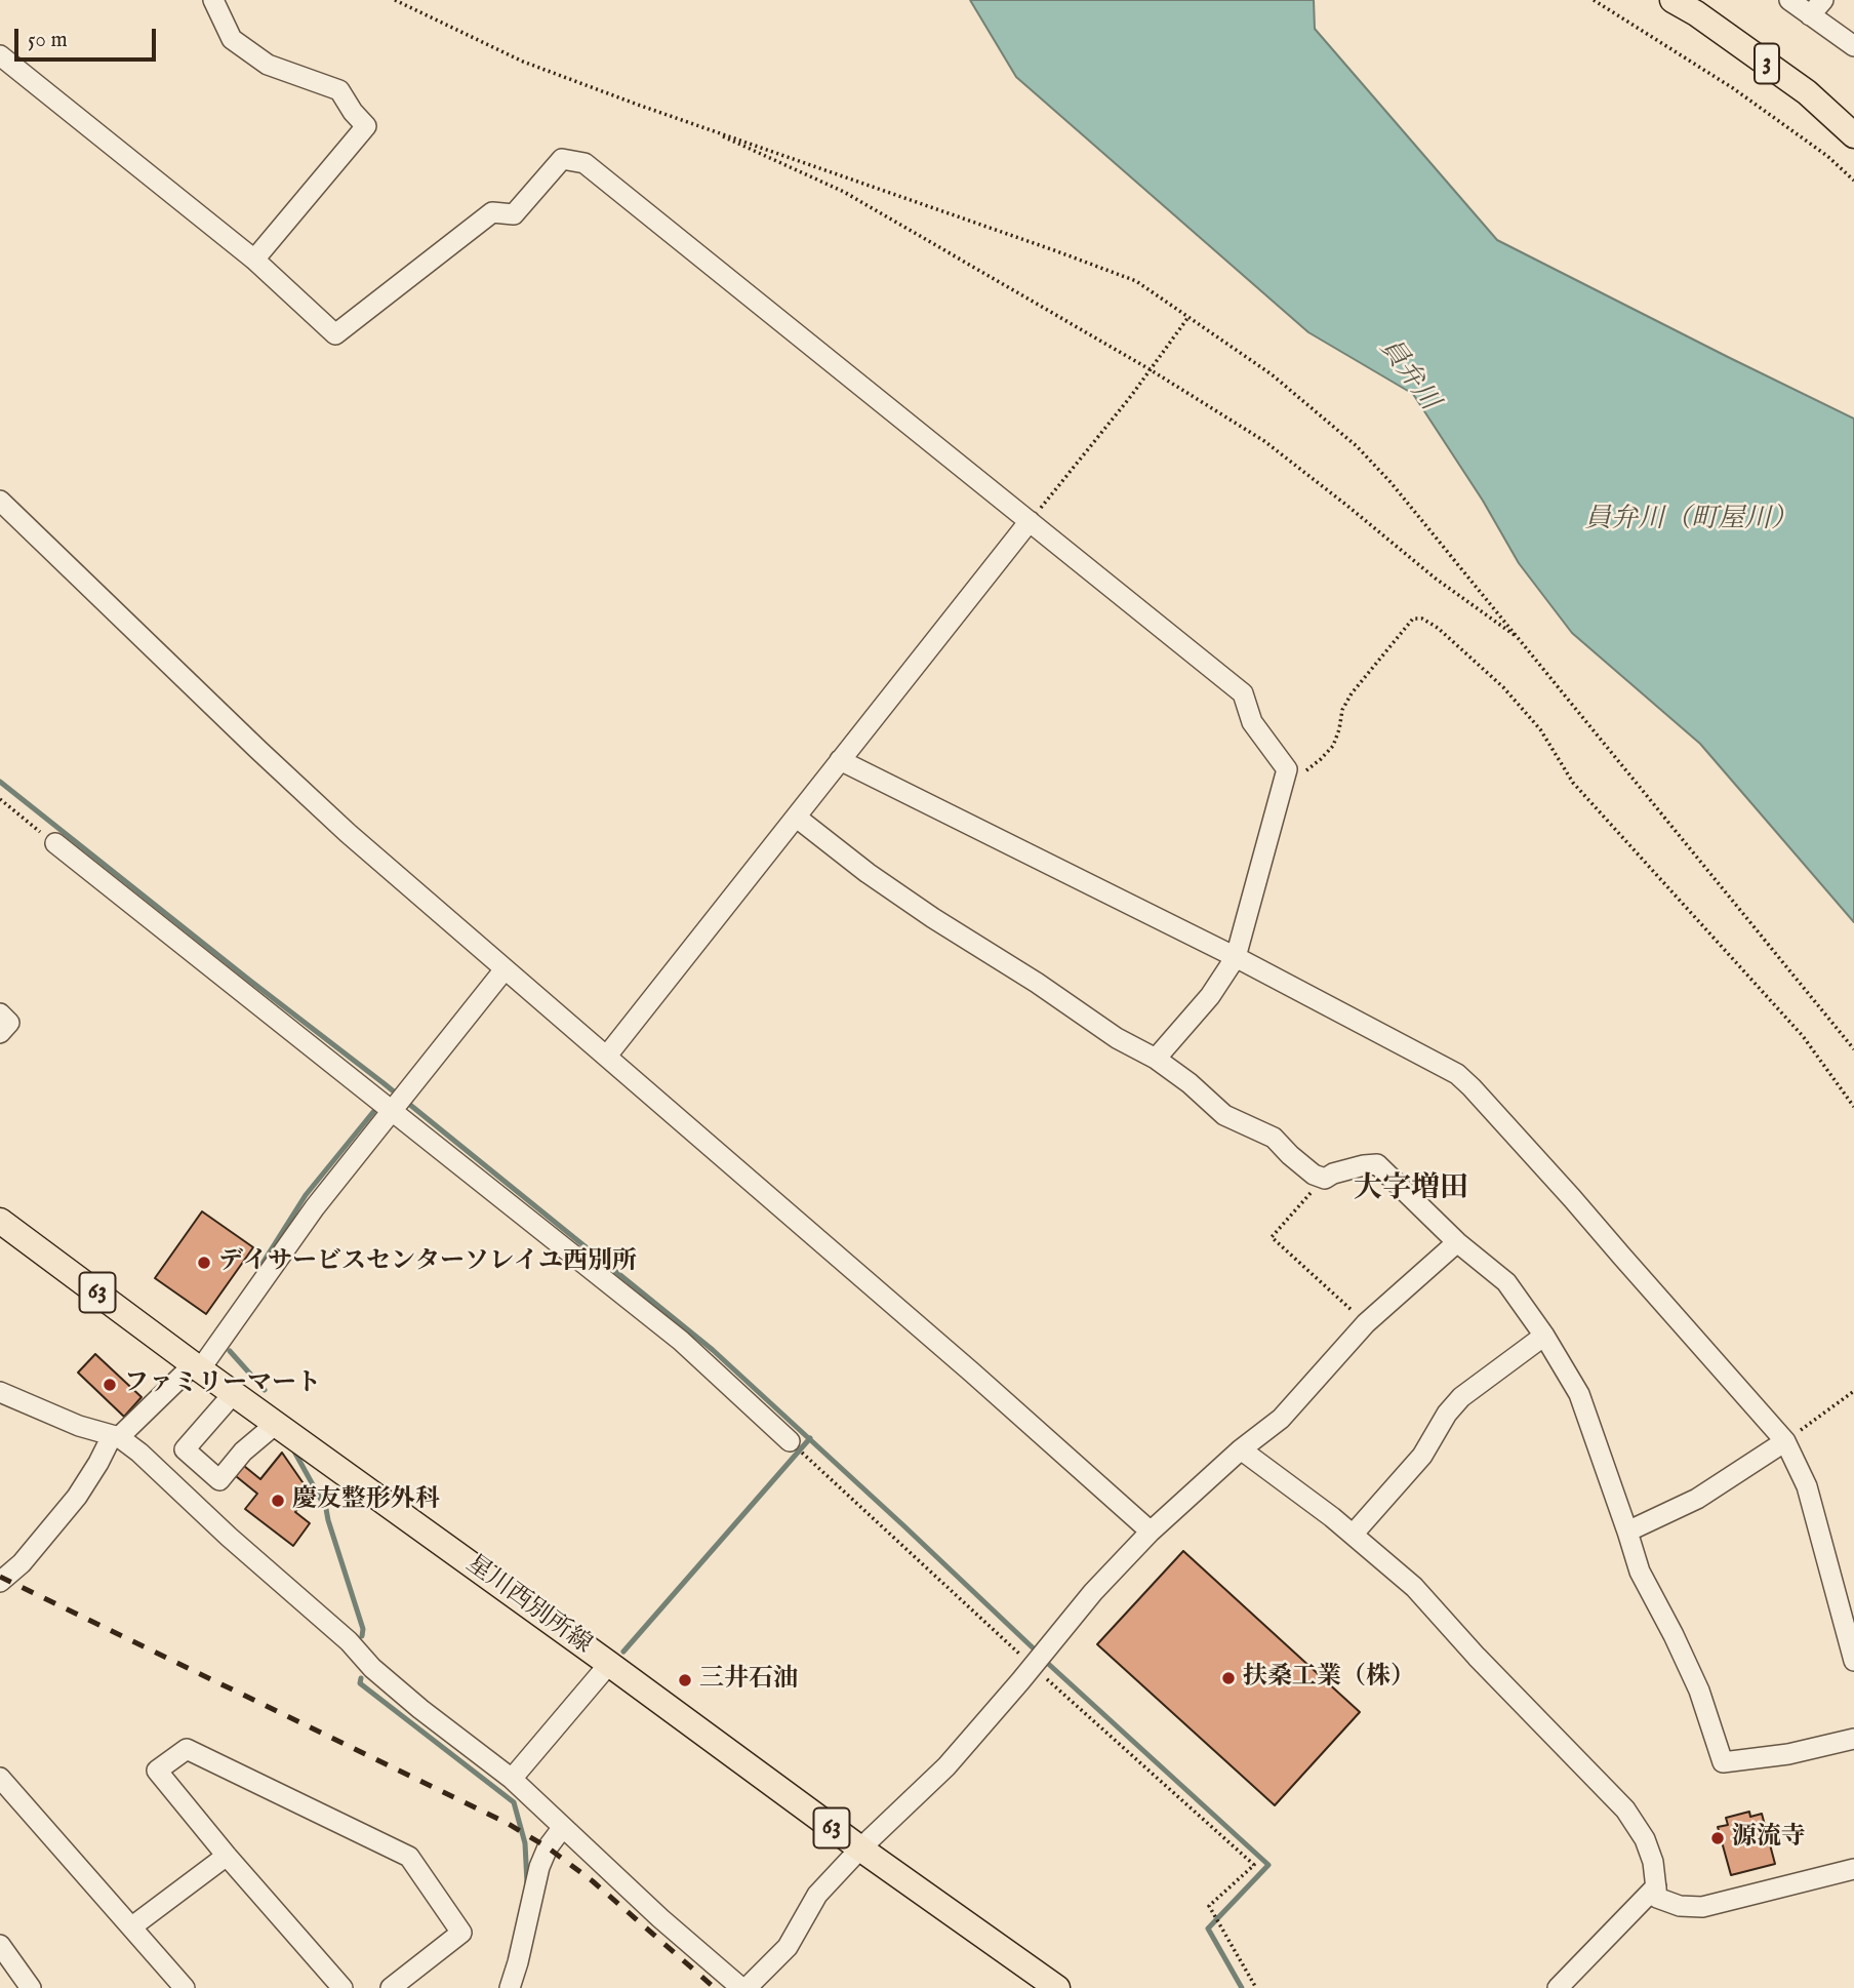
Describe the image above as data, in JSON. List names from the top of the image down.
{
  "streets": {
    "main road": ["3", "63", "星川西別所線"]
  },
  "districts": ["大字増田"],
  "water": ["員弁川", "員弁川（町屋川）"],
  "places": [
    "デイサービスセンターソレイユ西別所",
    "ファミリーマート",
    "慶友整形外科",
    "扶桑工業（株）",
    "三井石油",
    "源流寺"
  ],
  "scale_bar": "50 m"
}
